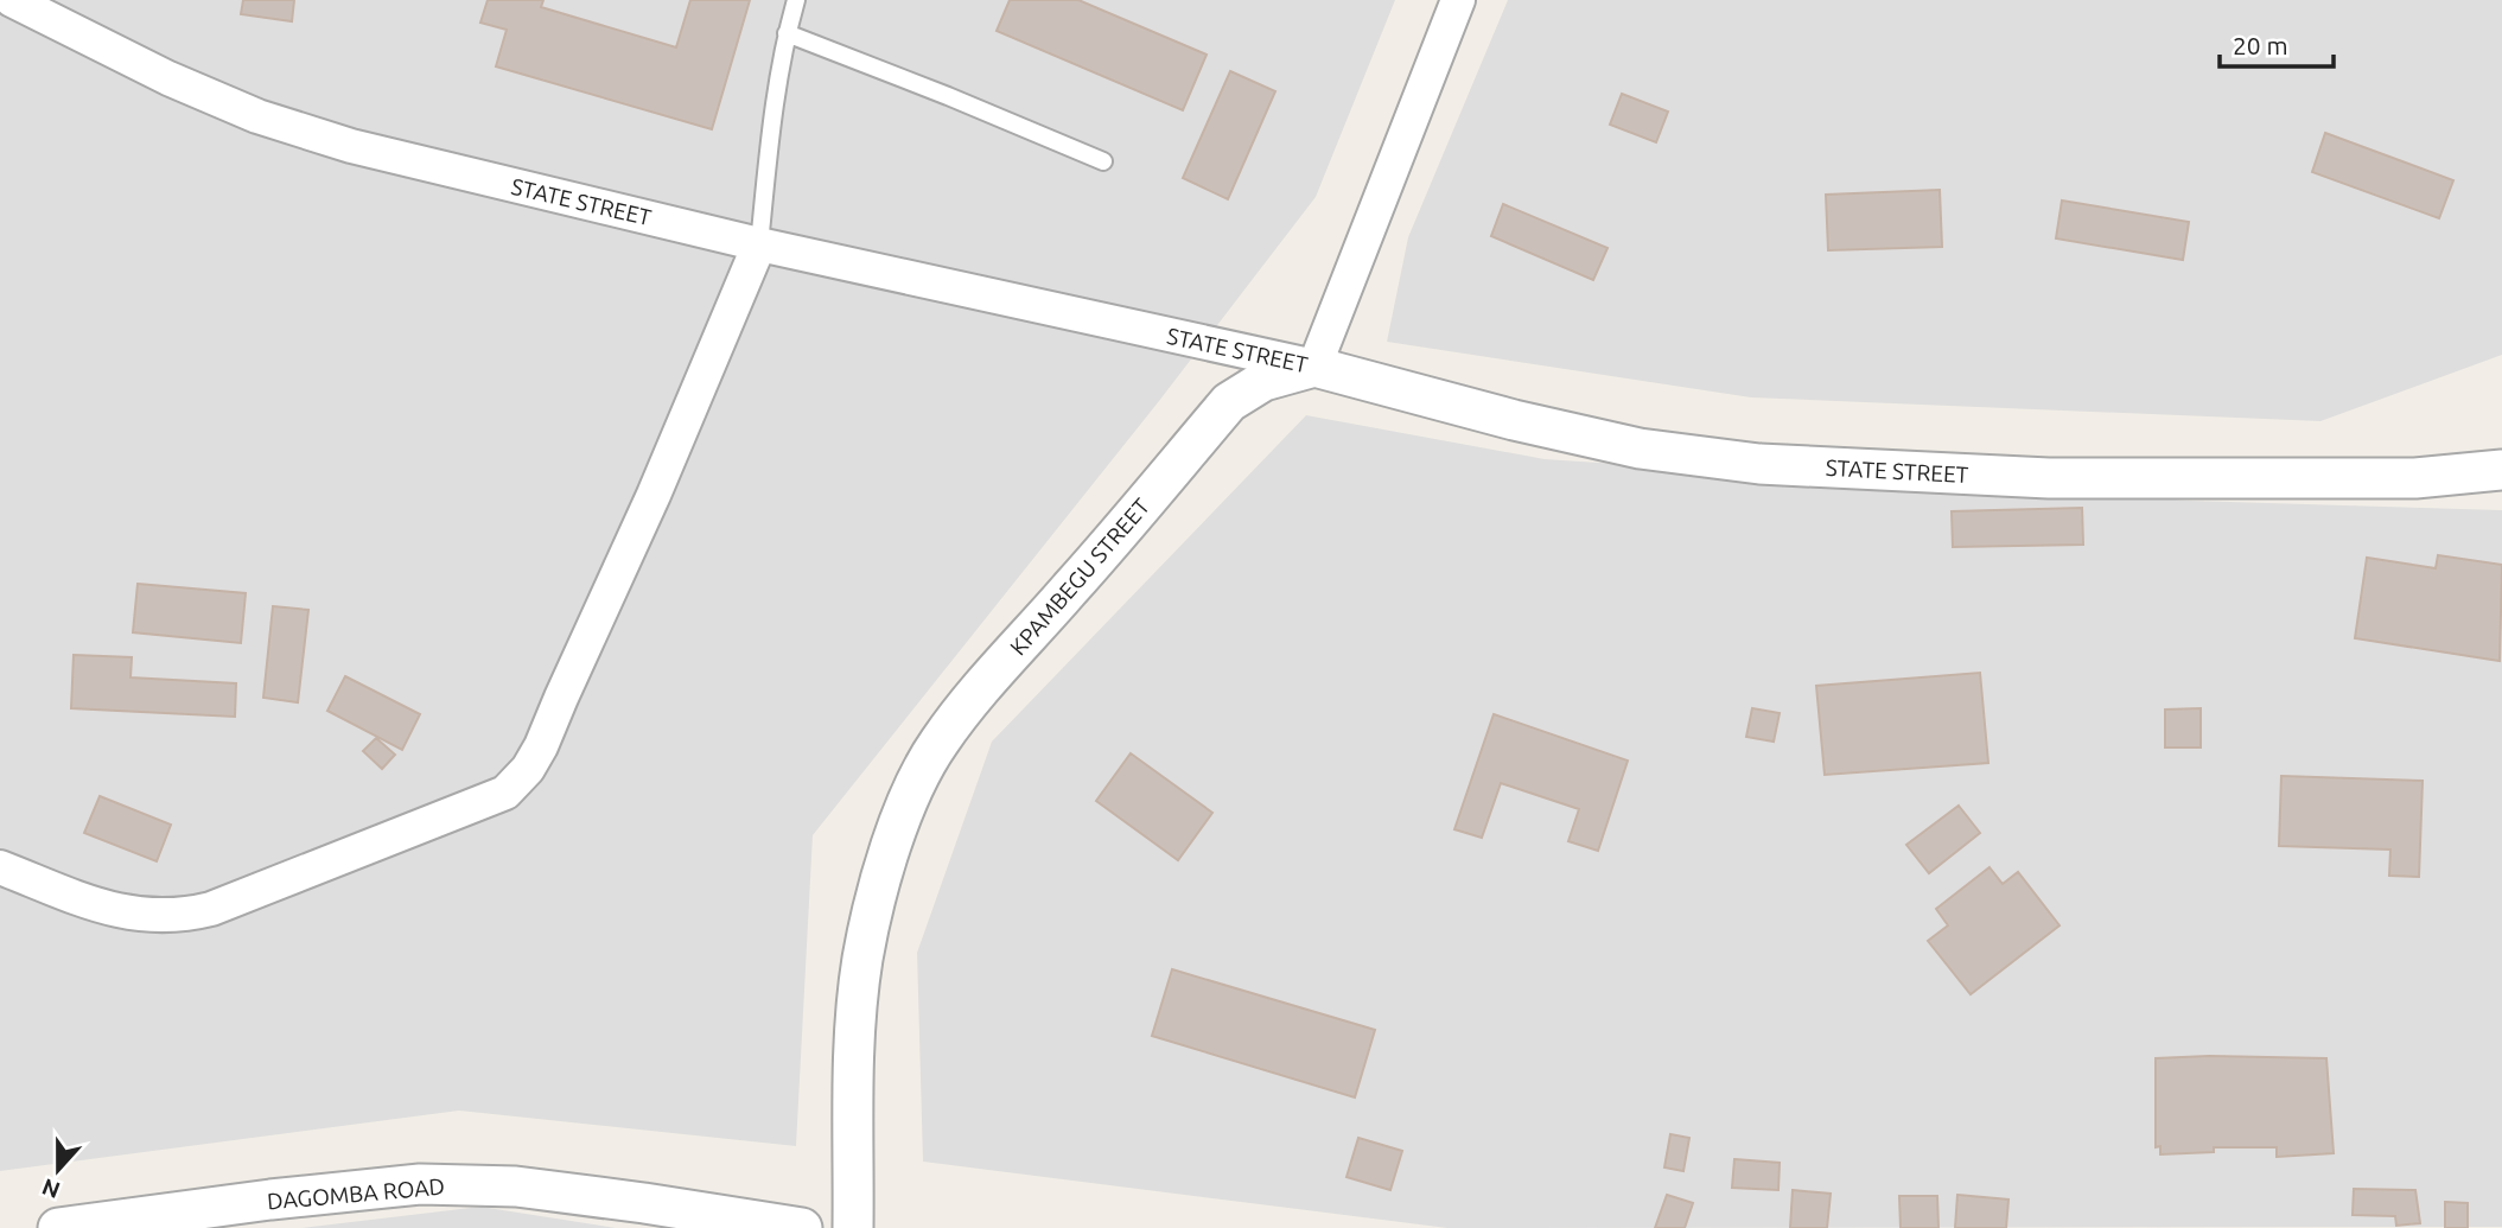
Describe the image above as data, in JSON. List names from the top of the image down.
{
  "streets": {
    "street": ["STATE STREET", "KPAMBEGU STREET", "DAGOMBA ROAD"]
  },
  "crossings": [
    ["STATE STREET", "KPAMBEGU STREET"]
  ],
  "scale_bar": "20 m",
  "north": "bottom"
}
